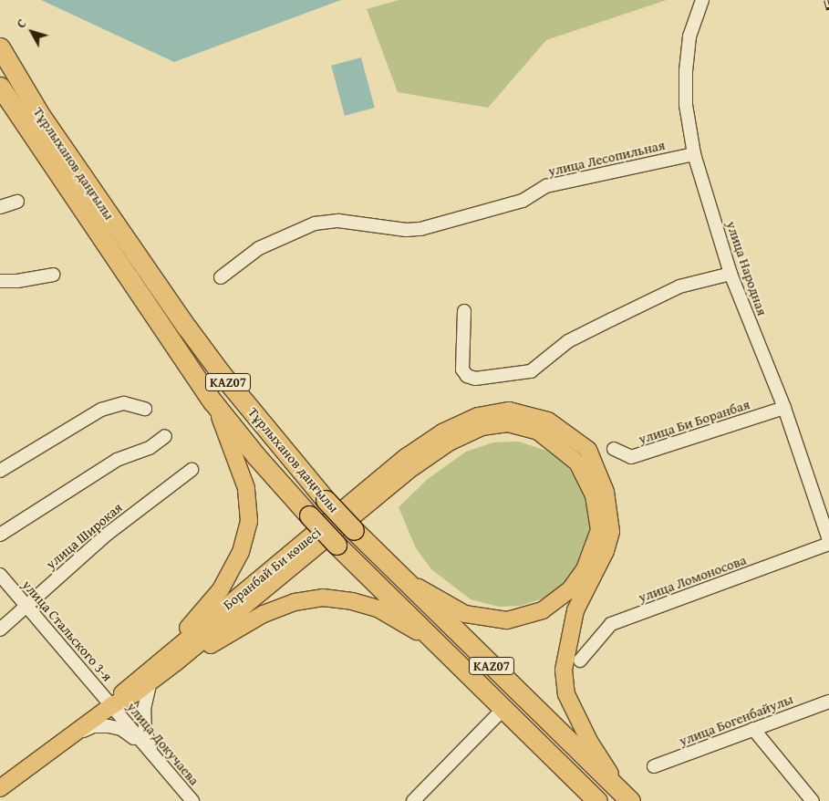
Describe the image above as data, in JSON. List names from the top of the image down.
{
  "streets": {
    "highway": ["Тұрлыханов даңғылы", "KAZ07"],
    "main road": ["Боранбай Би көшесі"],
    "street": [
      "улица Лесопильная",
      "улица Народная",
      "улица Би Боранбая",
      "улица Широкая",
      "улица Ломоносова",
      "улица Стальского 3-я",
      "улица Богенбайулы",
      "улица Докучаева"
    ]
  },
  "crossings": [
    ["улица Лесопильная", "улица Народная"],
    ["улица Народная", "улица Би Боранбая"],
    ["улица Широкая", "улица Стальского 3-я"],
    ["Боранбай Би көшесі", "улица Стальского 3-я"],
    ["Боранбай Би көшесі", "улица Докучаева"],
    ["улица Стальского 3-я", "улица Докучаева"]
  ],
  "north": "top left"
}
